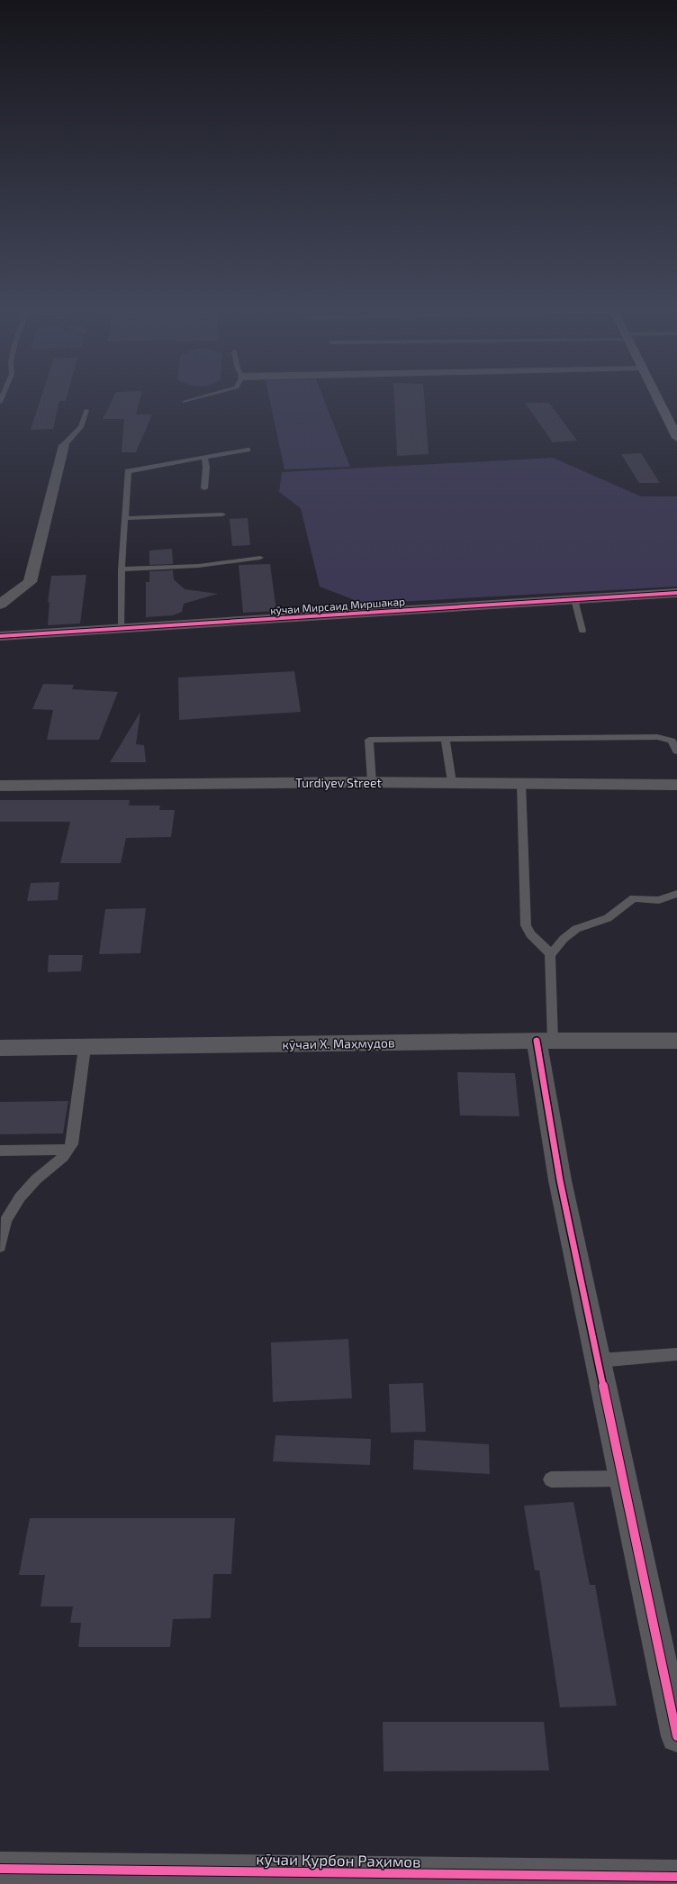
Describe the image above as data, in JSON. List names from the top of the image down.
{
  "streets": {
    "street": [
      "кӯчаи Мирсаид Миршакар",
      "Turdiyev Street",
      "кӯчаи Х. Маҳмудов",
      "кӯчаи Қурбон Раҳимов"
    ]
  }
}
